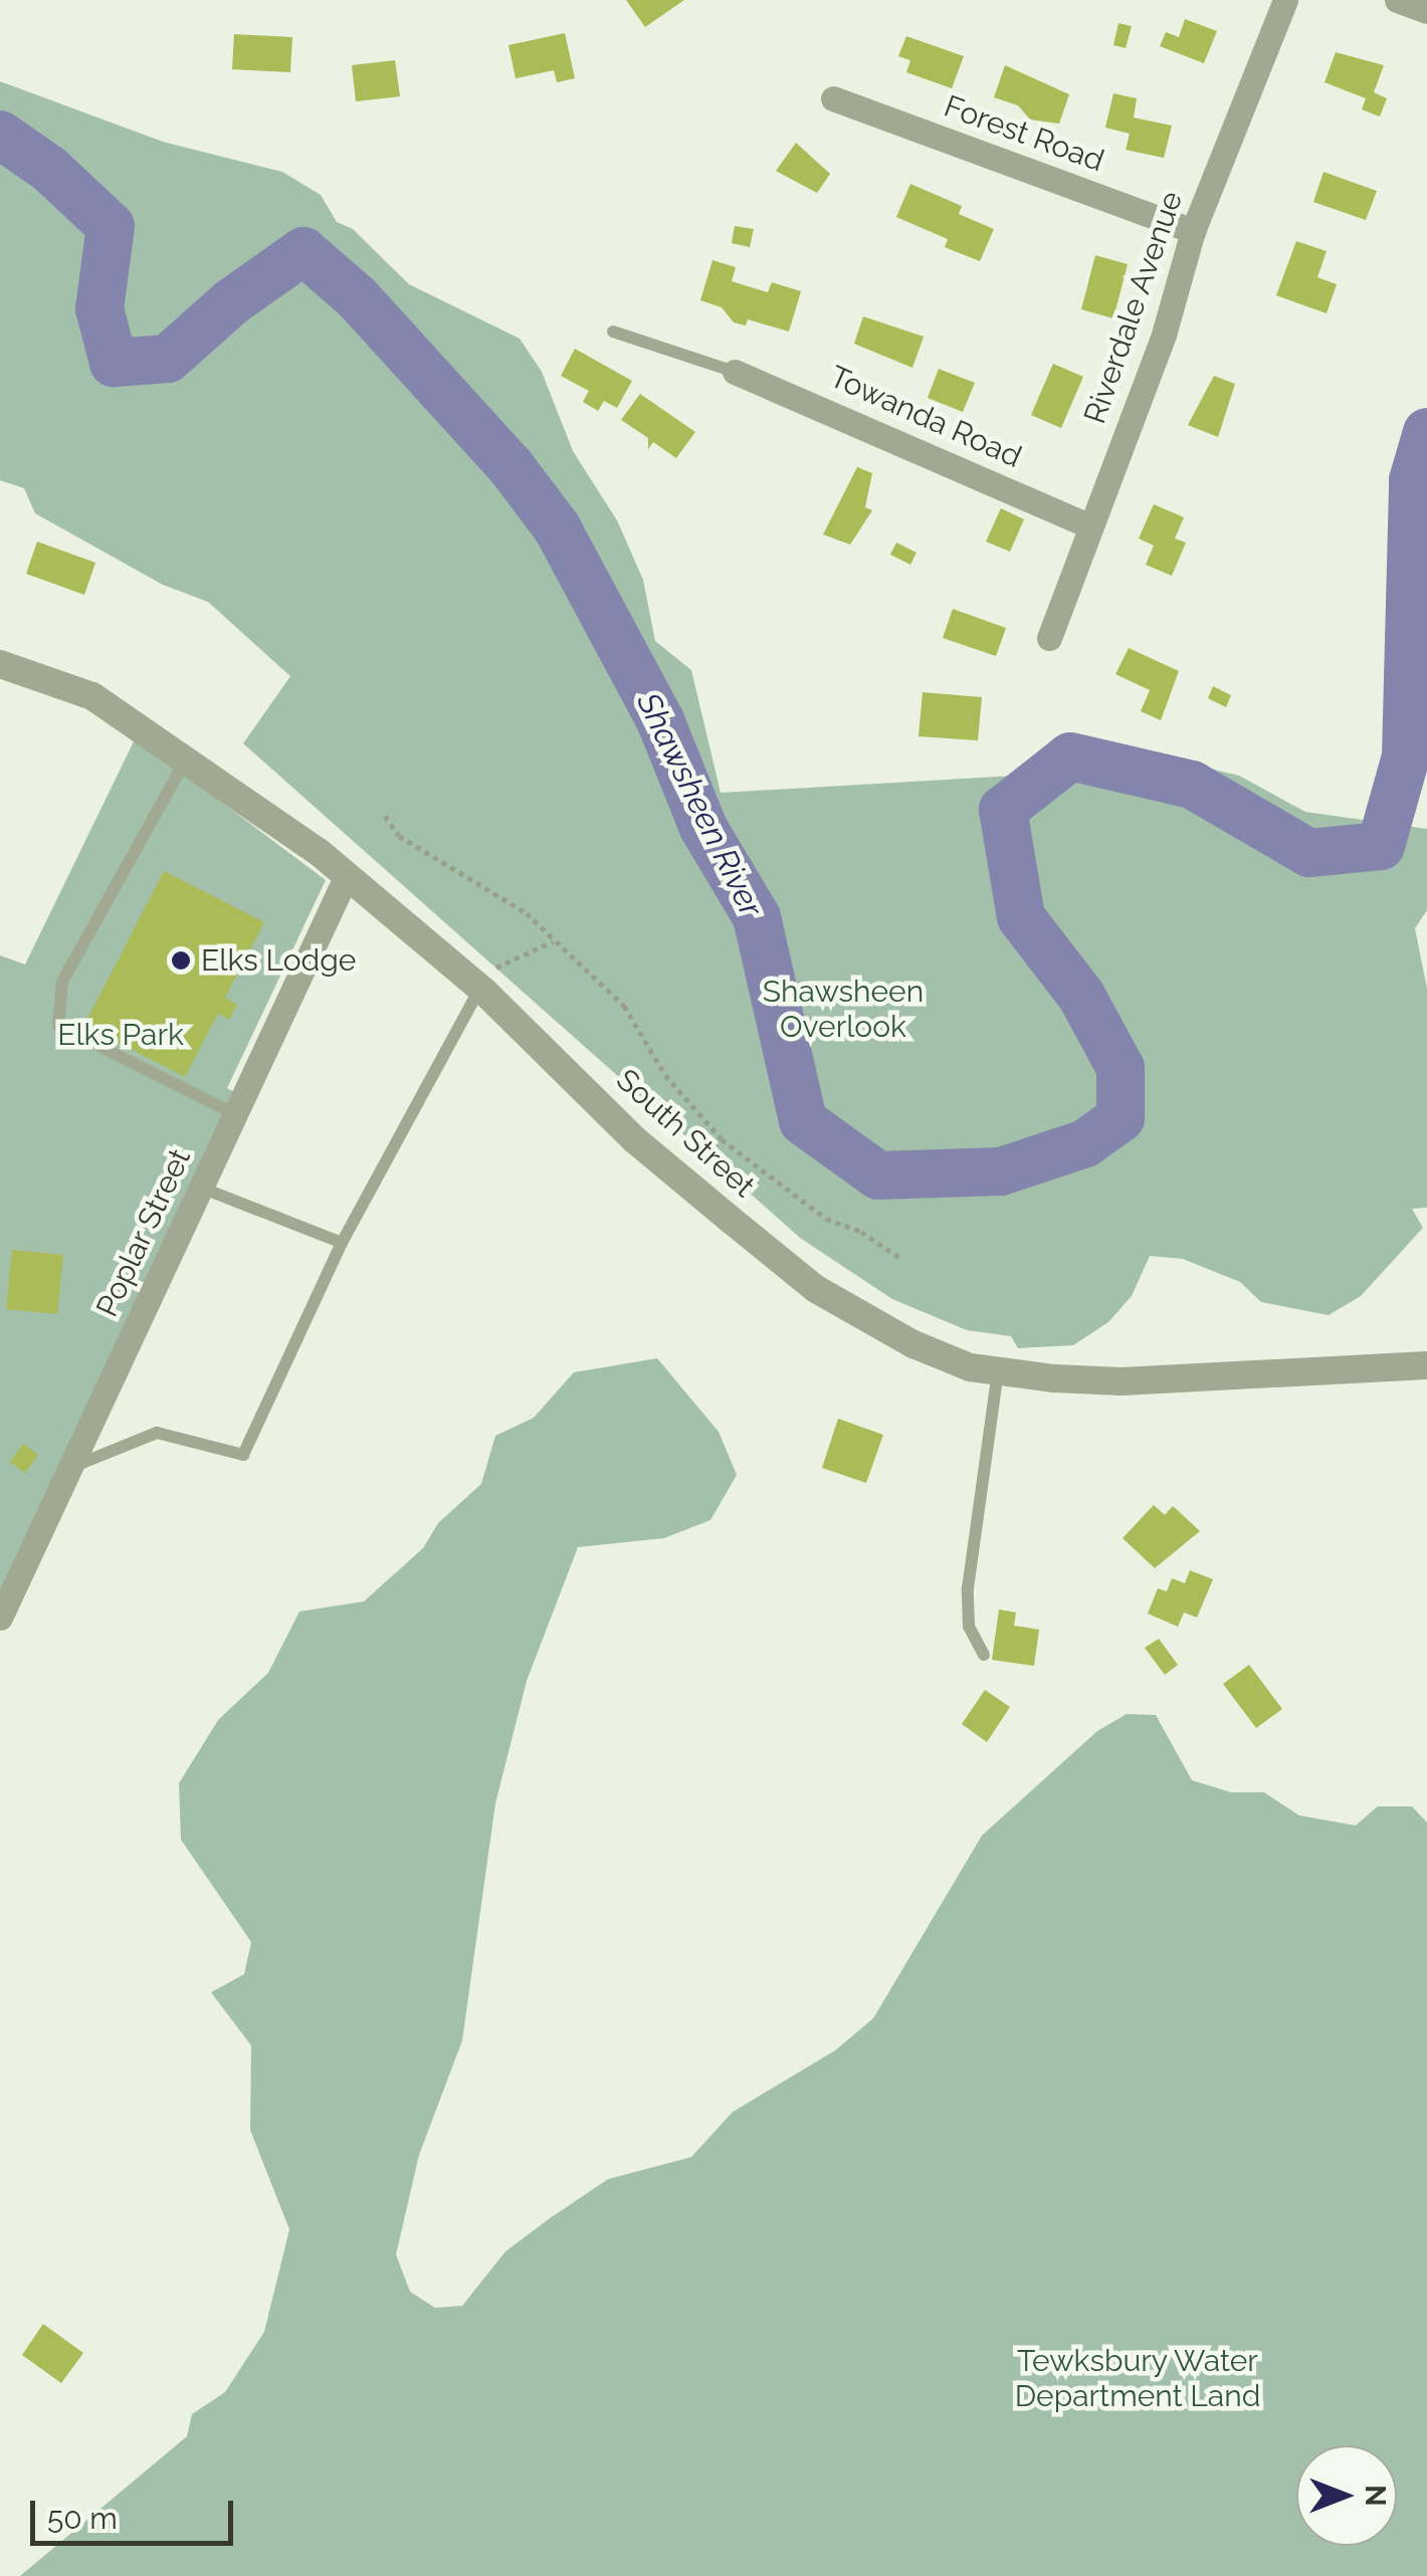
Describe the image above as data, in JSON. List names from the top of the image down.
{
  "streets": {
    "street": [
      "Forest Road",
      "Riverdale Avenue",
      "Towanda Road",
      "South Street",
      "Poplar Street"
    ]
  },
  "crossings": [
    ["Forest Road", "Riverdale Avenue"],
    ["Riverdale Avenue", "Towanda Road"],
    ["South Street", "Poplar Street"]
  ],
  "water": ["Shawsheen River"],
  "parks": ["Shawsheen Overlook", "Elks Park", "Tewksbury Water Department Land"],
  "places": ["Elks Lodge"],
  "scale_bar": "50 m",
  "north": "right"
}
